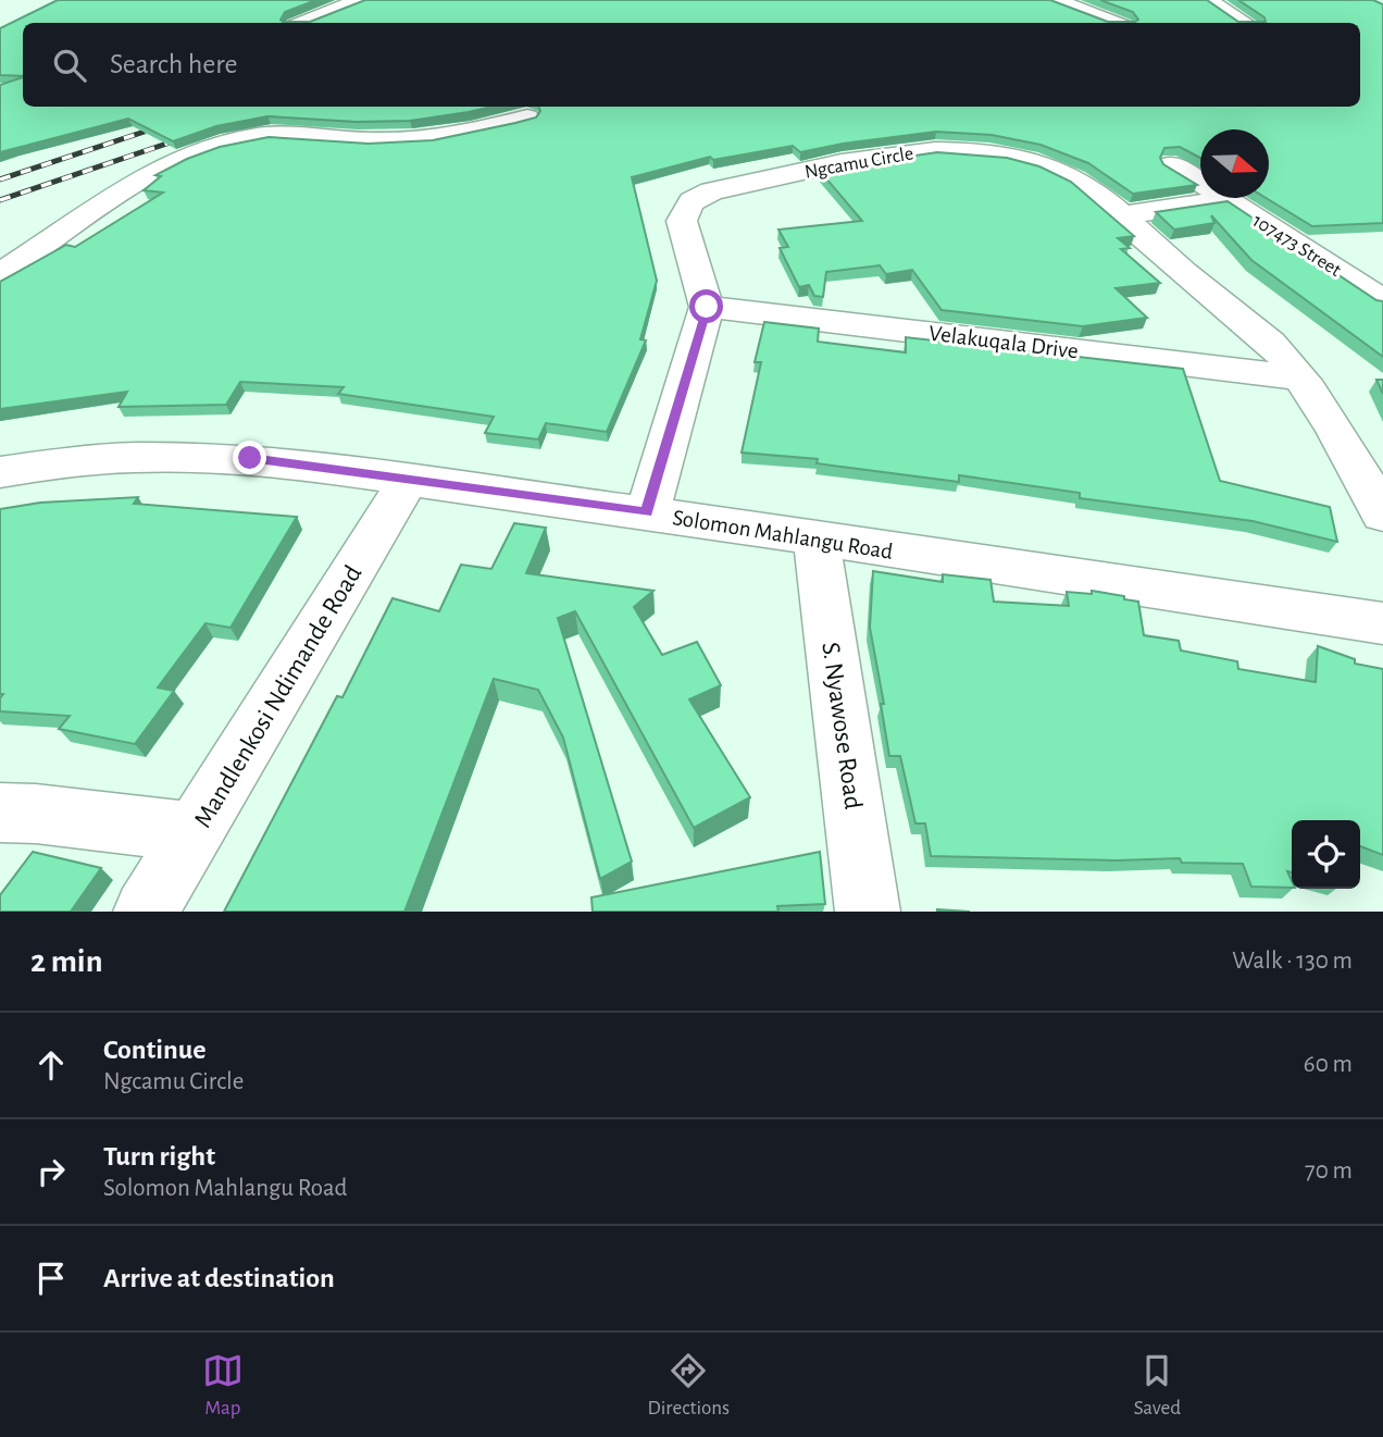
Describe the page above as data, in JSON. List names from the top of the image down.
{
  "streets": {
    "street": [
      "Ngcamu Circle",
      "107473 Street",
      "Velakuqala Drive",
      "Solomon Mahlangu Road",
      "Mandlenkosi Ndimande Road",
      "S. Nyawose Road"
    ]
  },
  "crossings": [
    ["Ngcamu Circle", "Velakuqala Drive"],
    ["Solomon Mahlangu Road", "Mandlenkosi Ndimande Road"],
    ["Solomon Mahlangu Road", "S. Nyawose Road"]
  ],
  "north": "right",
  "page": {
    "search": "Search here",
    "heading": ["2 min", "Walk · 130 m"],
    "list": [
      ["Continue", "Ngcamu Circle", "60 m"],
      ["Turn right", "Solomon Mahlangu Road", "70 m"],
      "Arrive at destination"
    ],
    "nav": ["Map", "Directions", "Saved"]
  }
}
